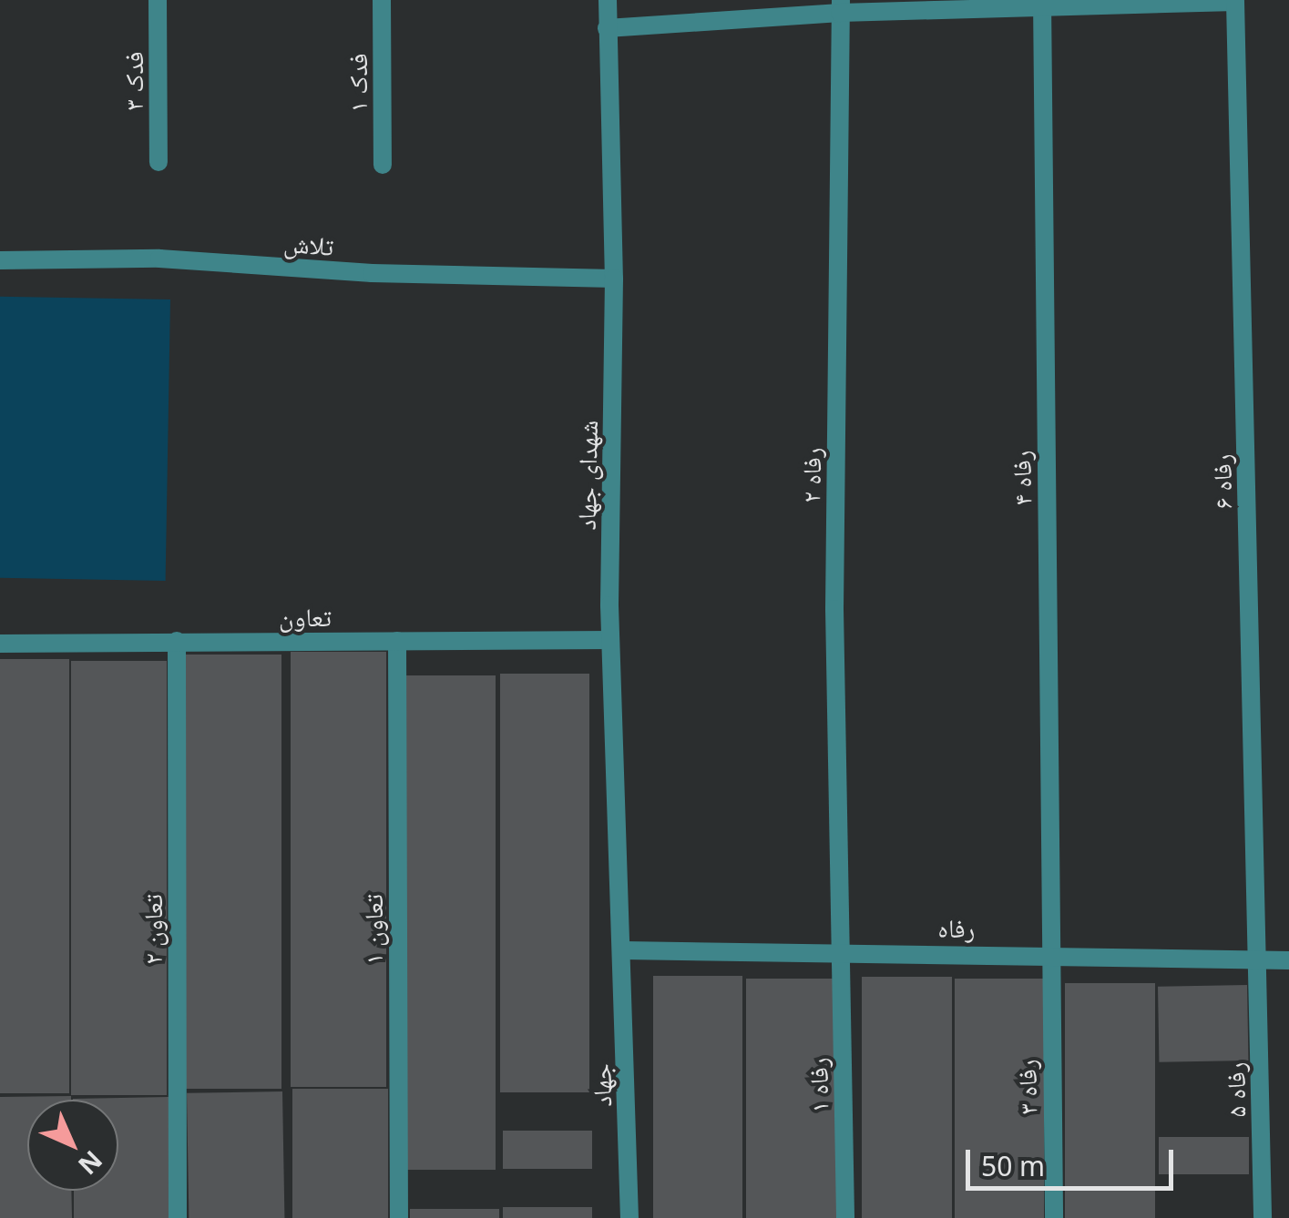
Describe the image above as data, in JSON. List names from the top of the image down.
{
  "streets": {
    "street": [
      "فدک ۳",
      "فدک ۱",
      "تلاش",
      "شهدای جهاد",
      "رفاه ۲",
      "رفاه ۴",
      "رفاه ۶",
      "تعاون",
      "رفاه",
      "تعاون ۲",
      "تعاون ۱",
      "جهاد",
      "رفاه ۱",
      "رفاه ۳",
      "رفاه ۵"
    ]
  },
  "crossings": [
    ["تلاش", "شهدای جهاد"],
    ["شهدای جهاد", "تعاون"],
    ["شهدای جهاد", "رفاه"],
    ["شهدای جهاد", "جهاد"],
    ["رفاه ۲", "رفاه"],
    ["رفاه ۲", "رفاه ۱"],
    ["رفاه ۴", "رفاه"],
    ["رفاه ۴", "رفاه ۳"],
    ["رفاه ۶", "رفاه"],
    ["رفاه ۶", "رفاه ۵"],
    ["تعاون", "تعاون ۲"],
    ["تعاون", "تعاون ۱"],
    ["رفاه", "جهاد"],
    ["رفاه", "رفاه ۱"],
    ["رفاه", "رفاه ۳"],
    ["رفاه", "رفاه ۵"]
  ],
  "scale_bar": "50 m",
  "north": "bottom right"
}
